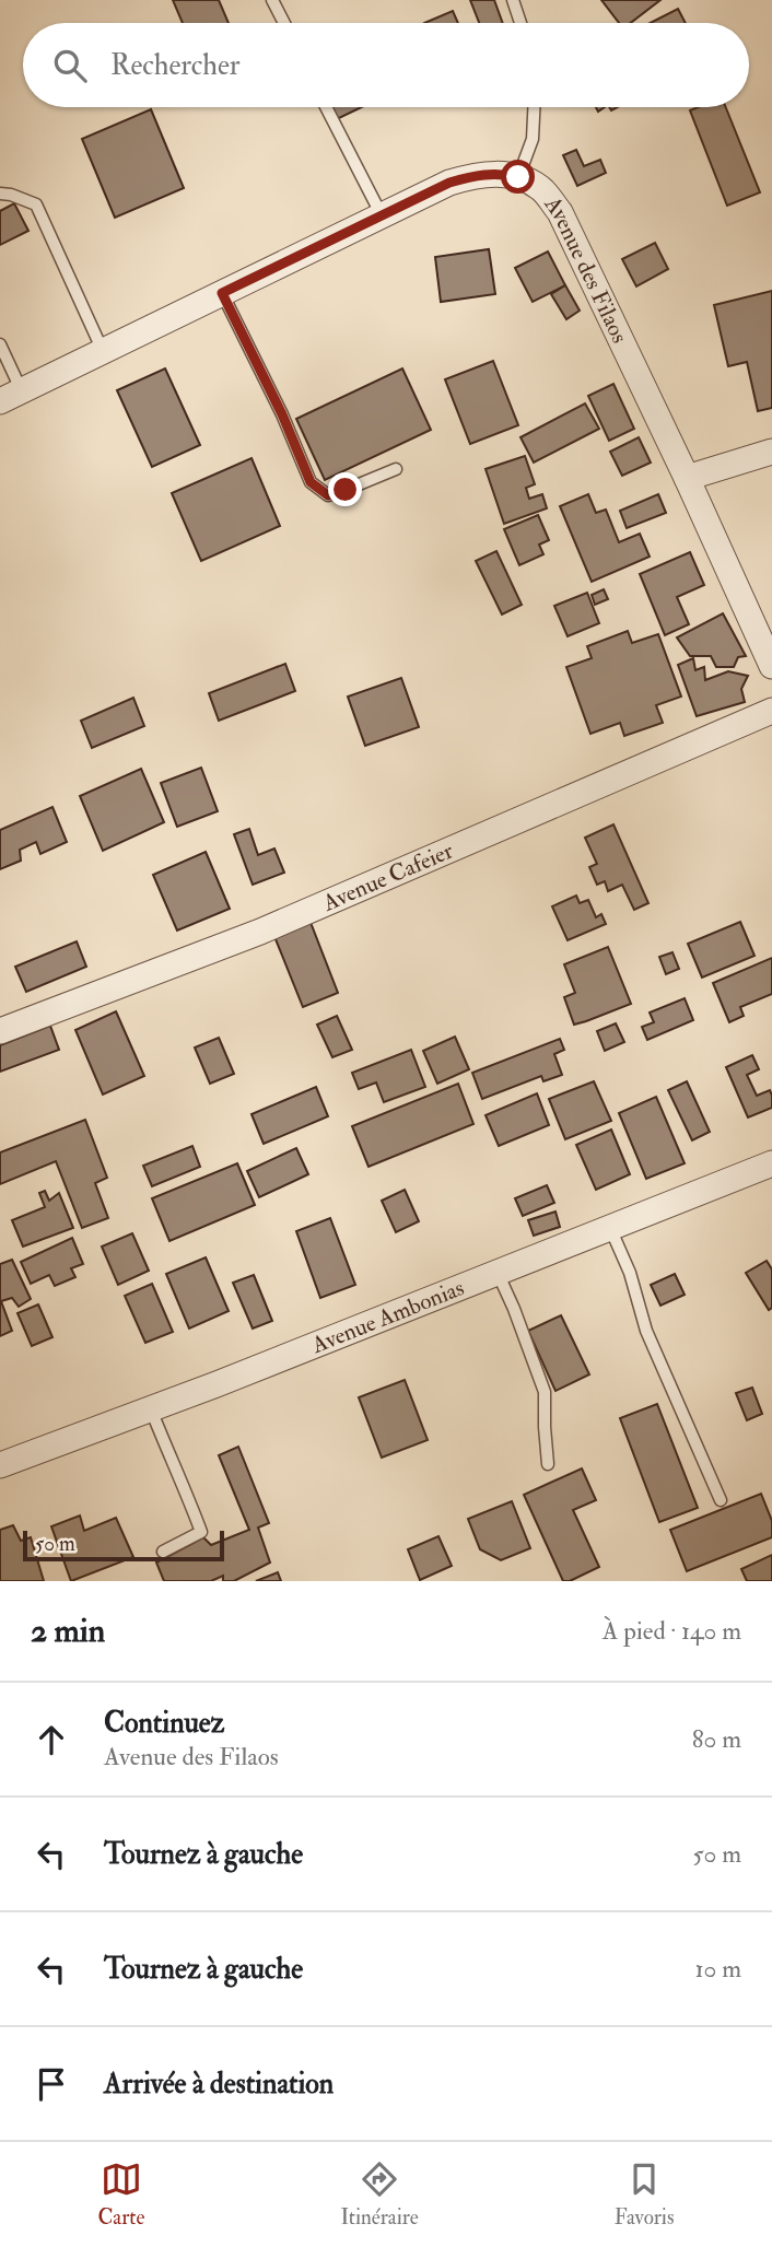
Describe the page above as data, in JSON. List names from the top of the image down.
{
  "streets": {
    "street": ["Avenue des Filaos", "Avenue Cafeier", "Avenue Ambonias"]
  },
  "scale_bar": "50 m",
  "page": {
    "search": "Rechercher",
    "scale": "50 m",
    "heading": ["2 min", "À pied · 140 m"],
    "list": [
      ["Continuez", "Avenue des Filaos", "80 m"],
      ["Tournez à gauche", "50 m"],
      ["Tournez à gauche", "10 m"],
      "Arrivée à destination"
    ],
    "nav": ["Carte", "Itinéraire", "Favoris"]
  }
}
